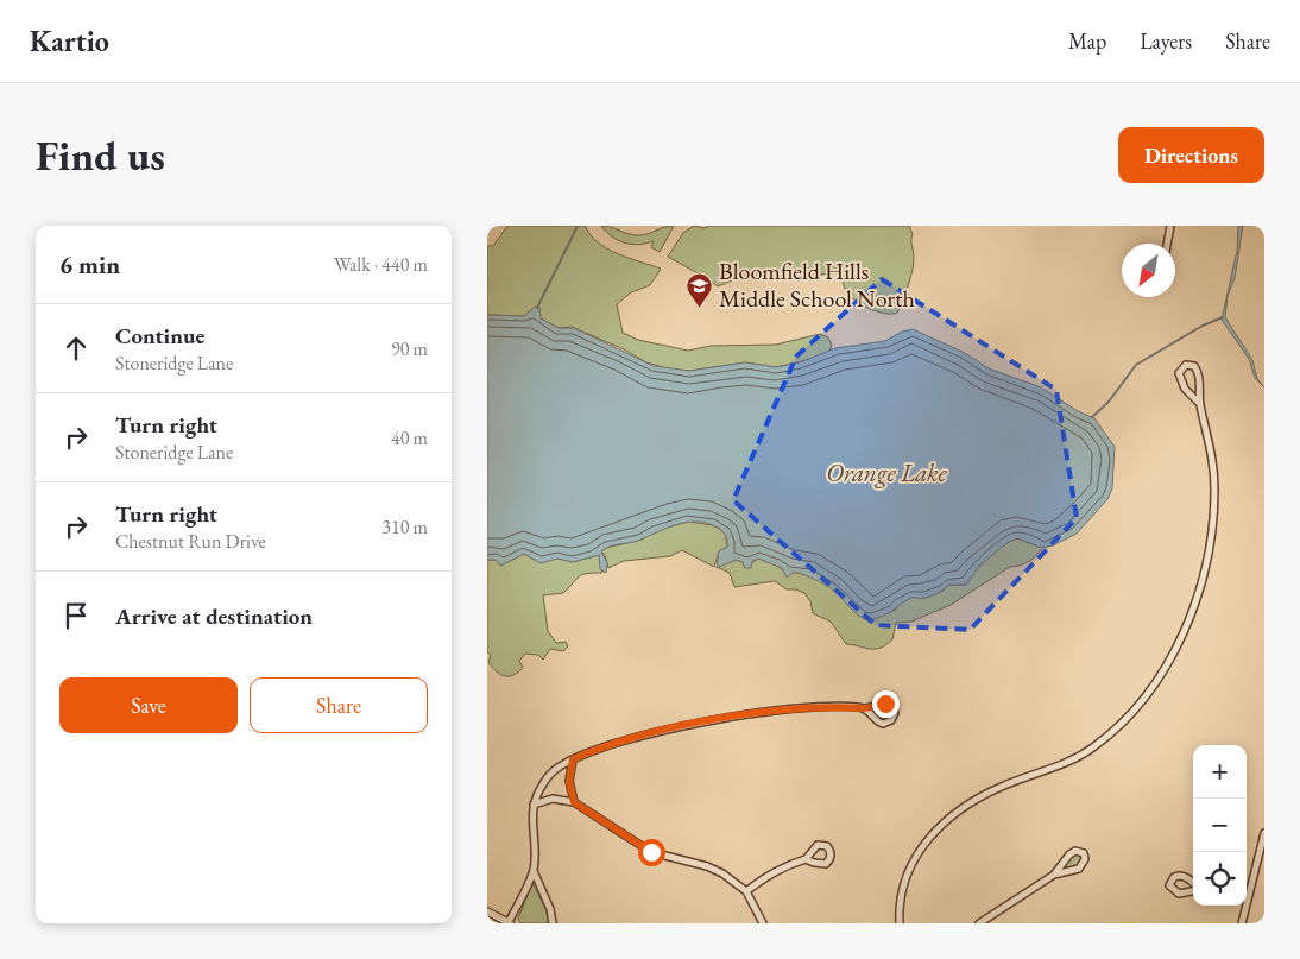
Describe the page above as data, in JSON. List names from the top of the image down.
{
  "water": ["Orange Lake"],
  "places": {
    "school or university": ["Bloomfield Hills Middle School North"]
  },
  "north": "bottom left",
  "page": {
    "header": "Kartio",
    "nav": ["Map", "Layers", "Share"],
    "buttons": [
      "Directions",
      ["Save", "Share"]
    ],
    "title": "Find us",
    "heading": ["6 min", "Walk · 440 m"],
    "list": [
      ["Continue", "Stoneridge Lane", "90 m"],
      ["Turn right", "Stoneridge Lane", "40 m"],
      ["Turn right", "Chestnut Run Drive", "310 m"],
      "Arrive at destination"
    ],
    "map_buttons": ["+", "−"]
  }
}
